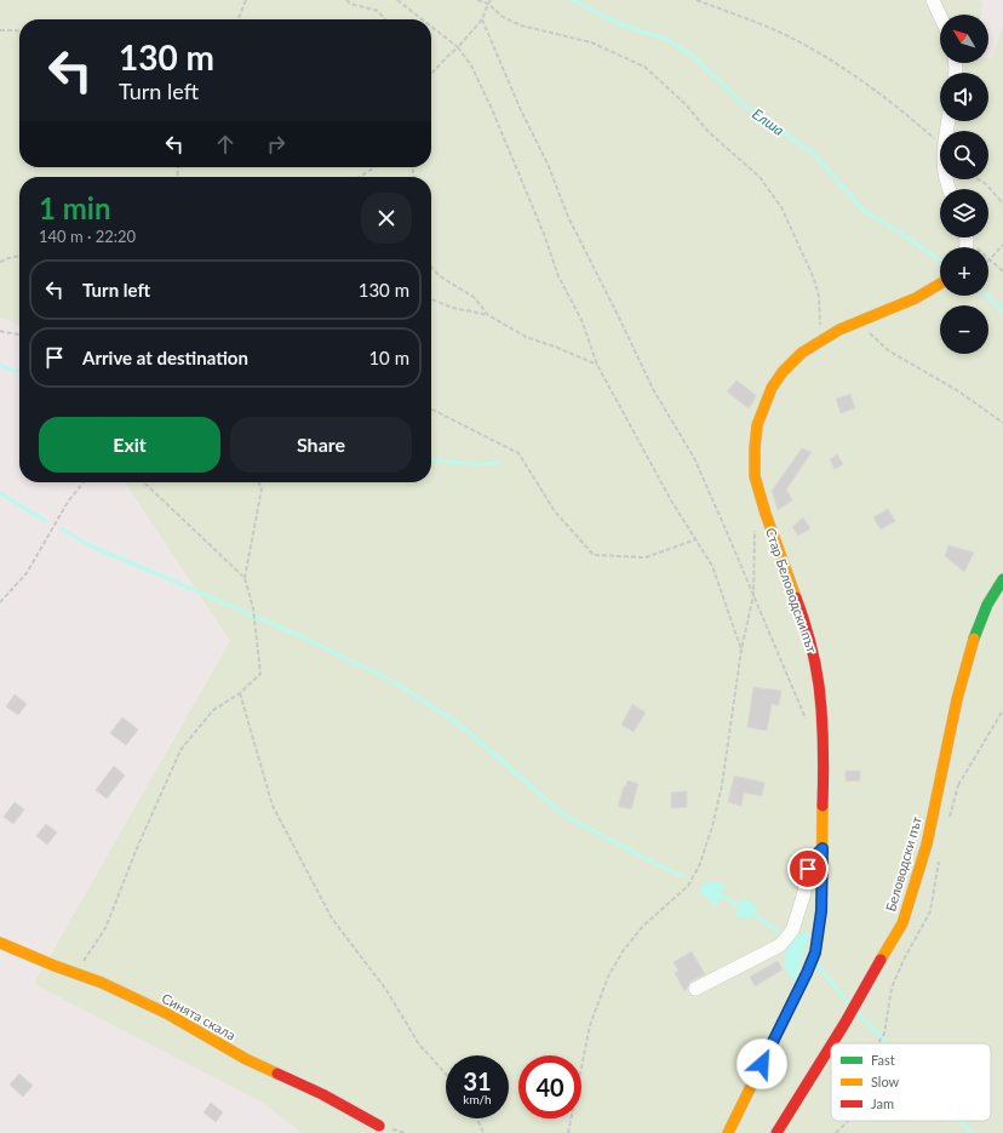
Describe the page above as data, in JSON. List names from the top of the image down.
{
  "streets": {
    "street": ["Стар Беловодски път", "Беловодски път", "Синята скала"]
  },
  "water": ["Елша"],
  "legend": ["Fast", "Slow", "Jam"],
  "north": "top left",
  "page": {
    "map_buttons": ["+", "−"],
    "turn": ["130 m", "Turn left"],
    "heading": ["1 min", "140 m · 22:20"],
    "list": [
      {
        "name": "Turn left",
        "value": "130 m"
      },
      {
        "name": "Arrive at destination",
        "value": "10 m"
      }
    ],
    "buttons": ["Exit", "Share"],
    "speed": "31 km/h",
    "limit": "40"
  }
}
